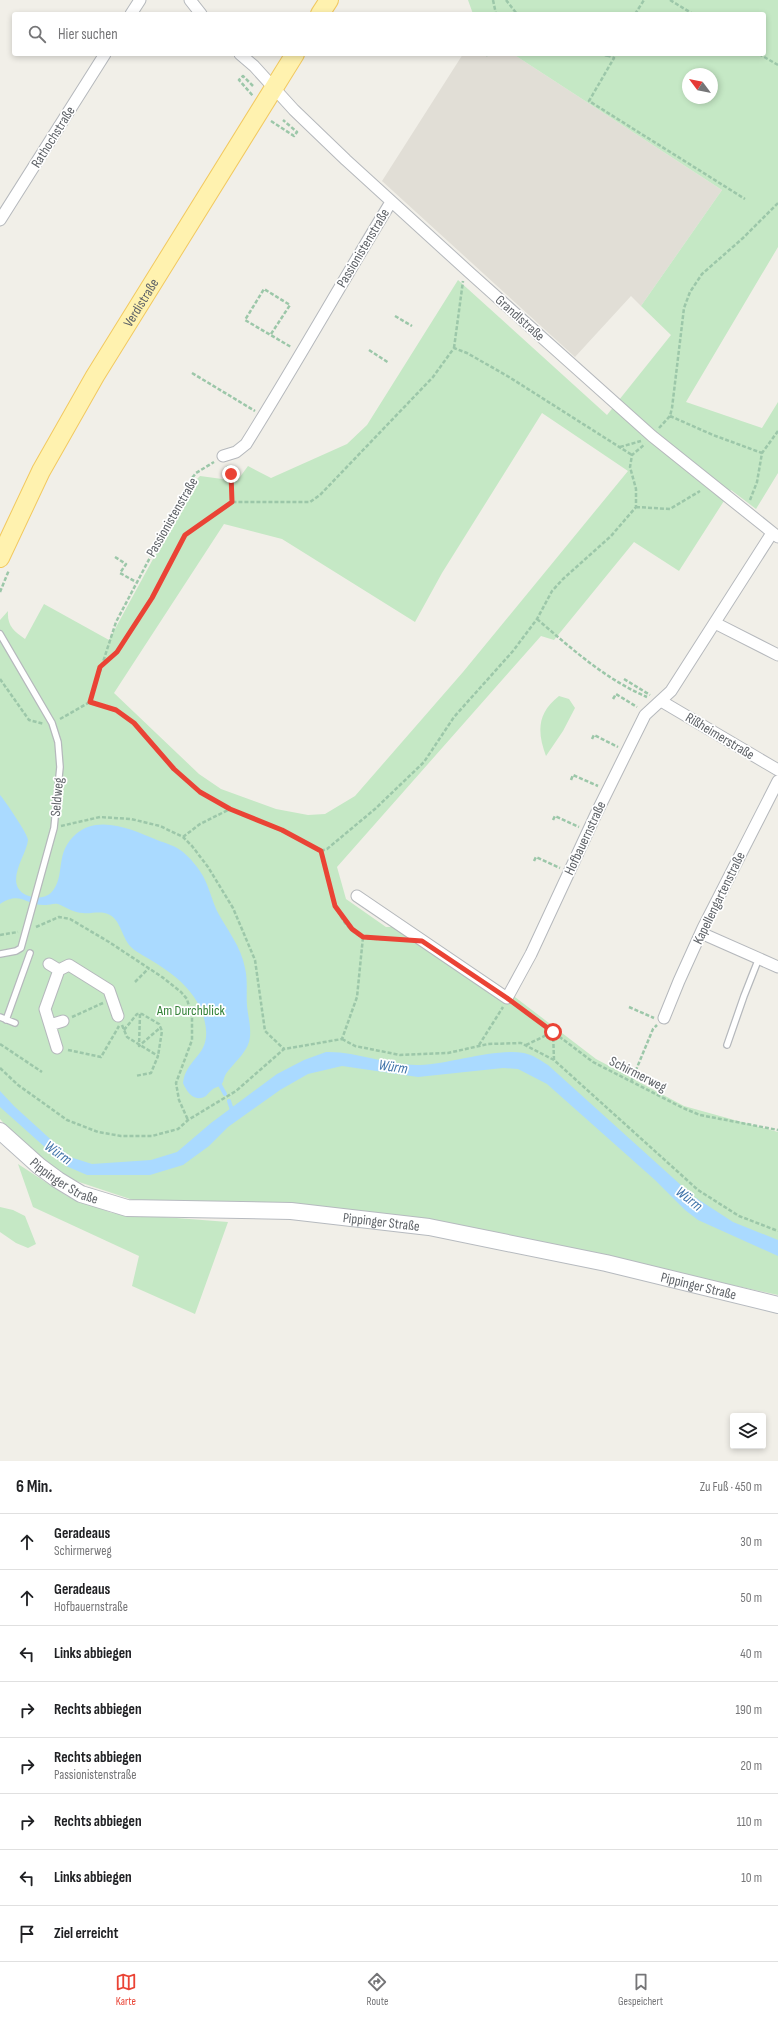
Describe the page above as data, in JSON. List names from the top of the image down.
{
  "streets": {
    "main road": ["Verdistraße", "Pippinger Straße"],
    "street": [
      "Rathochstraße",
      "Passionistenstraße",
      "Grandlstraße",
      "Rißheimerstraße",
      "Hofbauernstraße",
      "Kapellengartenstraße"
    ],
    "lane": ["Seldweg"],
    "path": ["Schirmerweg"]
  },
  "crossings": [
    ["Passionistenstraße", "Grandlstraße"],
    ["Verdistraße", "Grandlstraße"],
    ["Grandlstraße", "Hofbauernstraße"],
    ["Rißheimerstraße", "Hofbauernstraße"],
    ["Hofbauernstraße", "Schirmerweg"]
  ],
  "water": ["Würm"],
  "parks": ["Am Durchblick"],
  "north": "top left",
  "page": {
    "search": "Hier suchen",
    "heading": ["6 Min.", "Zu Fuß · 450 m"],
    "list": [
      ["Geradeaus", "Schirmerweg", "30 m"],
      ["Geradeaus", "Hofbauernstraße", "50 m"],
      ["Links abbiegen", "40 m"],
      ["Rechts abbiegen", "190 m"],
      ["Rechts abbiegen", "Passionistenstraße", "20 m"],
      ["Rechts abbiegen", "110 m"],
      ["Links abbiegen", "10 m"],
      "Ziel erreicht"
    ],
    "nav": ["Karte", "Route", "Gespeichert"]
  }
}
